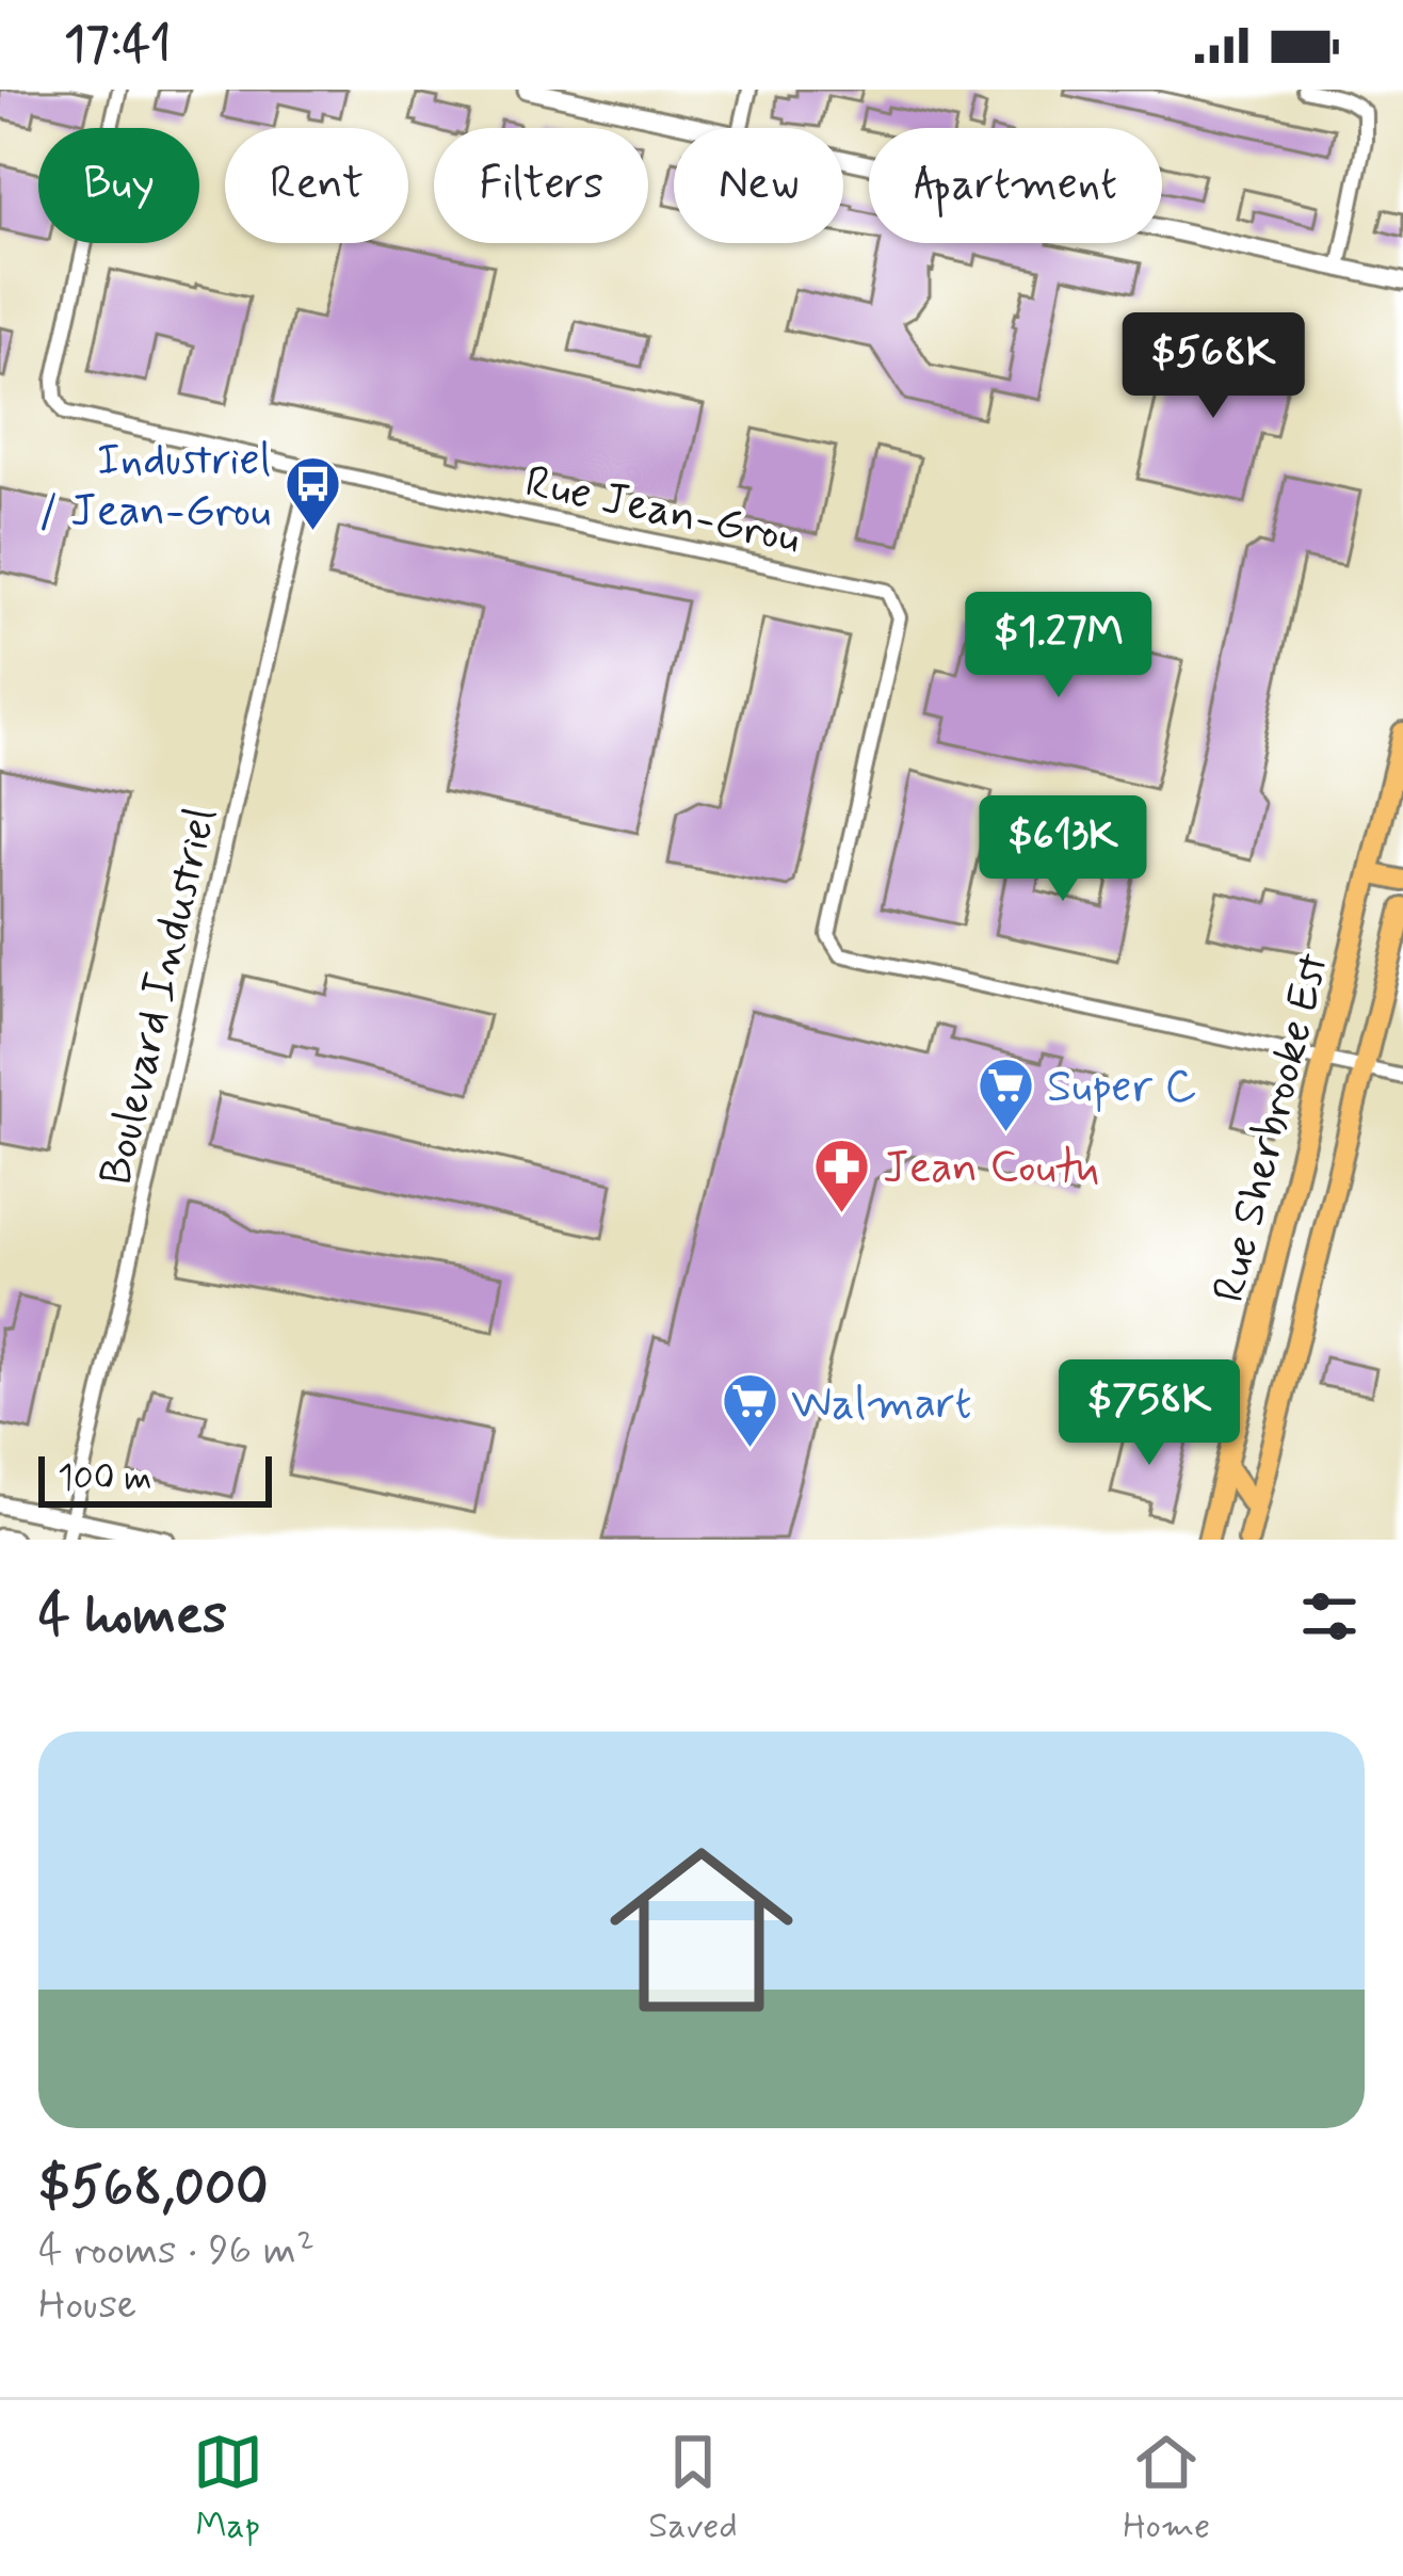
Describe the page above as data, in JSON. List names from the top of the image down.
{
  "streets": {
    "main road": ["Rue Sherbrooke Est"],
    "street": ["Rue Jean-Grou", "Boulevard Industriel"]
  },
  "crossings": [
    ["Rue Jean-Grou", "Boulevard Industriel"],
    ["Rue Jean-Grou", "Rue Sherbrooke Est"]
  ],
  "places": {
    "bus stop": ["Industriel / Jean-Grou"],
    "supermarket": ["Super C", "Walmart"],
    "pharmacy": ["Jean Coutu"]
  },
  "scale_bar": "100 m",
  "page": {
    "status": "17:41",
    "chip": [
      "Buy",
      "Rent",
      "Filters",
      "New",
      "Apartment"
    ],
    "price": [
      "$568K",
      "$1.27M",
      "$613K",
      "$758K"
    ],
    "scale": "100 m",
    "heading": "4 homes",
    "list": [
      {
        "name": "$568,000",
        "note": "4 rooms · 96 m² · House"
      }
    ],
    "tabs": ["Map", "Saved", "Home"]
  }
}
